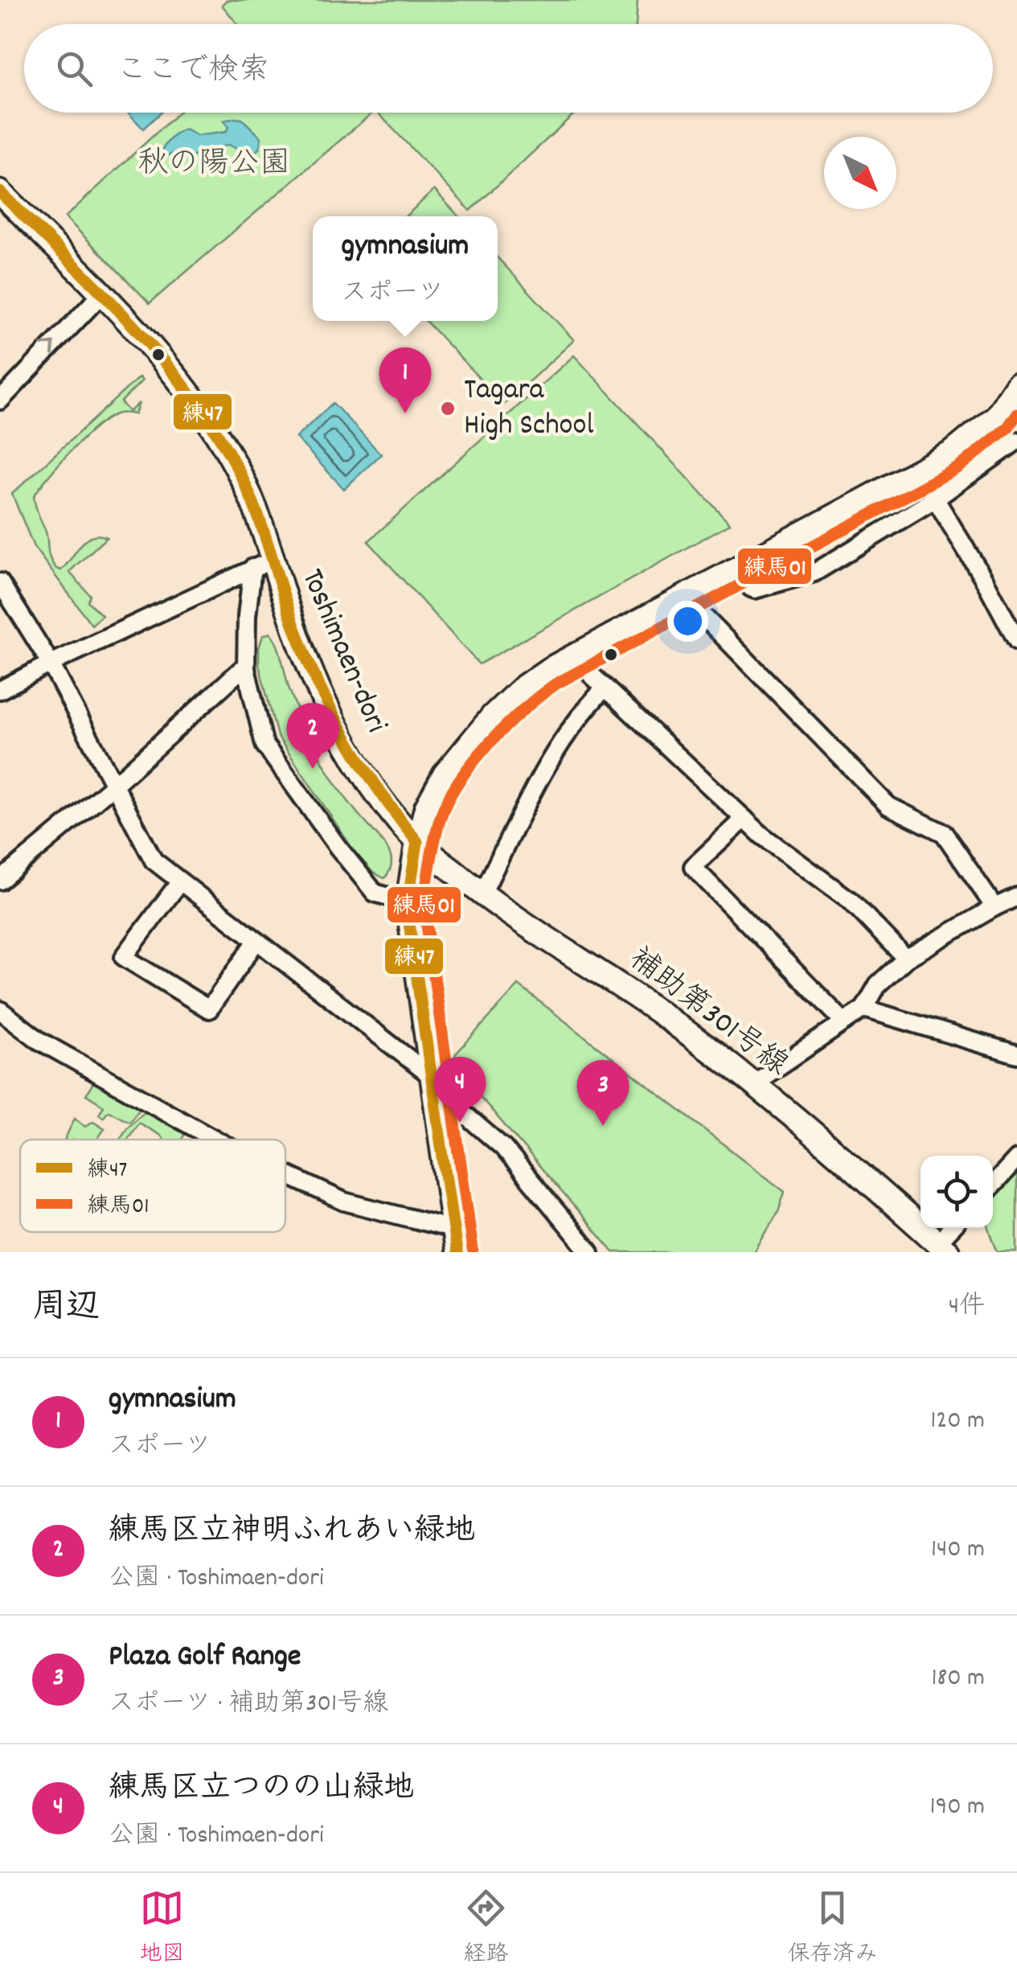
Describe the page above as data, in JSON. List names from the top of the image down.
{
  "streets": {
    "street": ["Toshimaen-dori", "補助第301号線"]
  },
  "crossings": [
    ["Toshimaen-dori", "補助第301号線"]
  ],
  "parks": ["秋の陽公園"],
  "places": ["Tagara High School"],
  "lines": ["transit line 練47", "transit line 練馬01"],
  "legend": ["練47", "練馬01"],
  "north": "bottom right",
  "page": {
    "search": "ここで検索",
    "popup": ["gymnasium", "スポーツ"],
    "pins": [
      "1",
      "2",
      "4",
      "3"
    ],
    "heading": ["周辺", "4件"],
    "list": [
      {
        "mark": "1",
        "name": "gymnasium",
        "note": "スポーツ",
        "value": "120 m"
      },
      {
        "mark": "2",
        "name": "練馬区立神明ふれあい緑地",
        "note": "公園 · Toshimaen-dori",
        "value": "140 m"
      },
      {
        "mark": "3",
        "name": "Plaza Golf Range",
        "note": "スポーツ · 補助第301号線",
        "value": "180 m"
      },
      {
        "mark": "4",
        "name": "練馬区立つのの山緑地",
        "note": "公園 · Toshimaen-dori",
        "value": "190 m"
      }
    ],
    "nav": ["地図", "経路", "保存済み"]
  }
}
